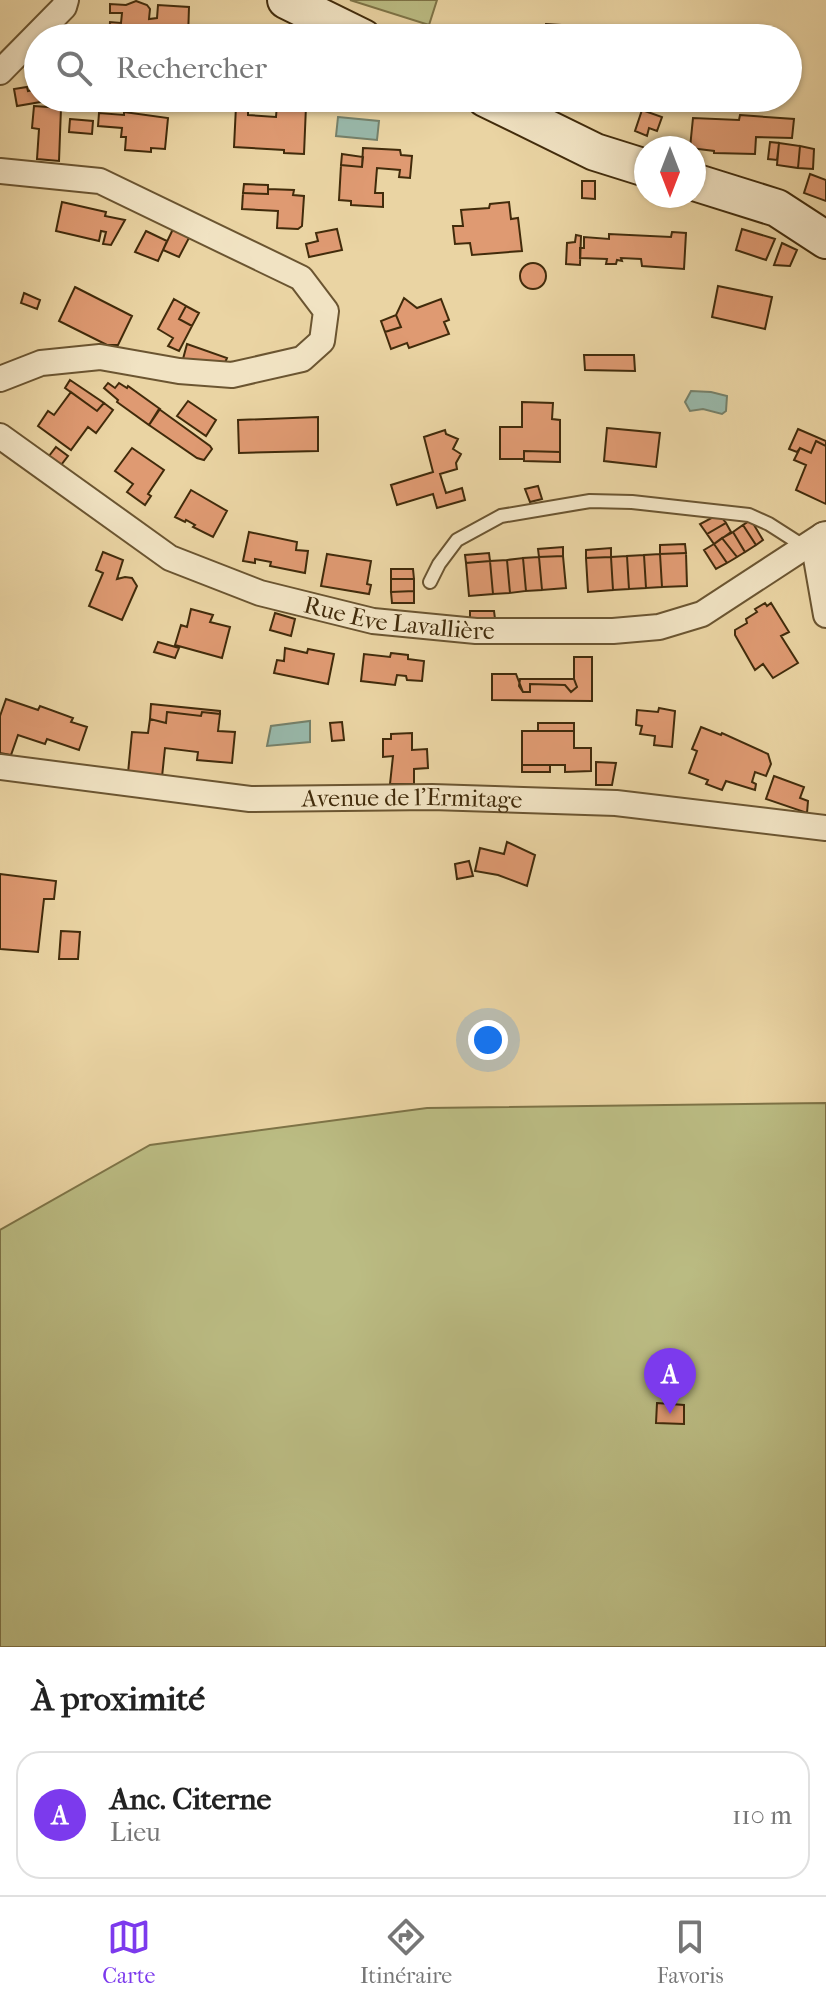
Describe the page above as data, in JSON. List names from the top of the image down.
{
  "streets": {
    "street": ["Rue Eve Lavallière", "Avenue de l'Ermitage"]
  },
  "north": "bottom",
  "page": {
    "search": "Rechercher",
    "pins": "A",
    "heading": "À proximité",
    "list": [
      {
        "mark": "A",
        "name": "Anc. Citerne",
        "note": "Lieu",
        "value": "110 m"
      }
    ],
    "nav": ["Carte", "Itinéraire", "Favoris"]
  }
}
